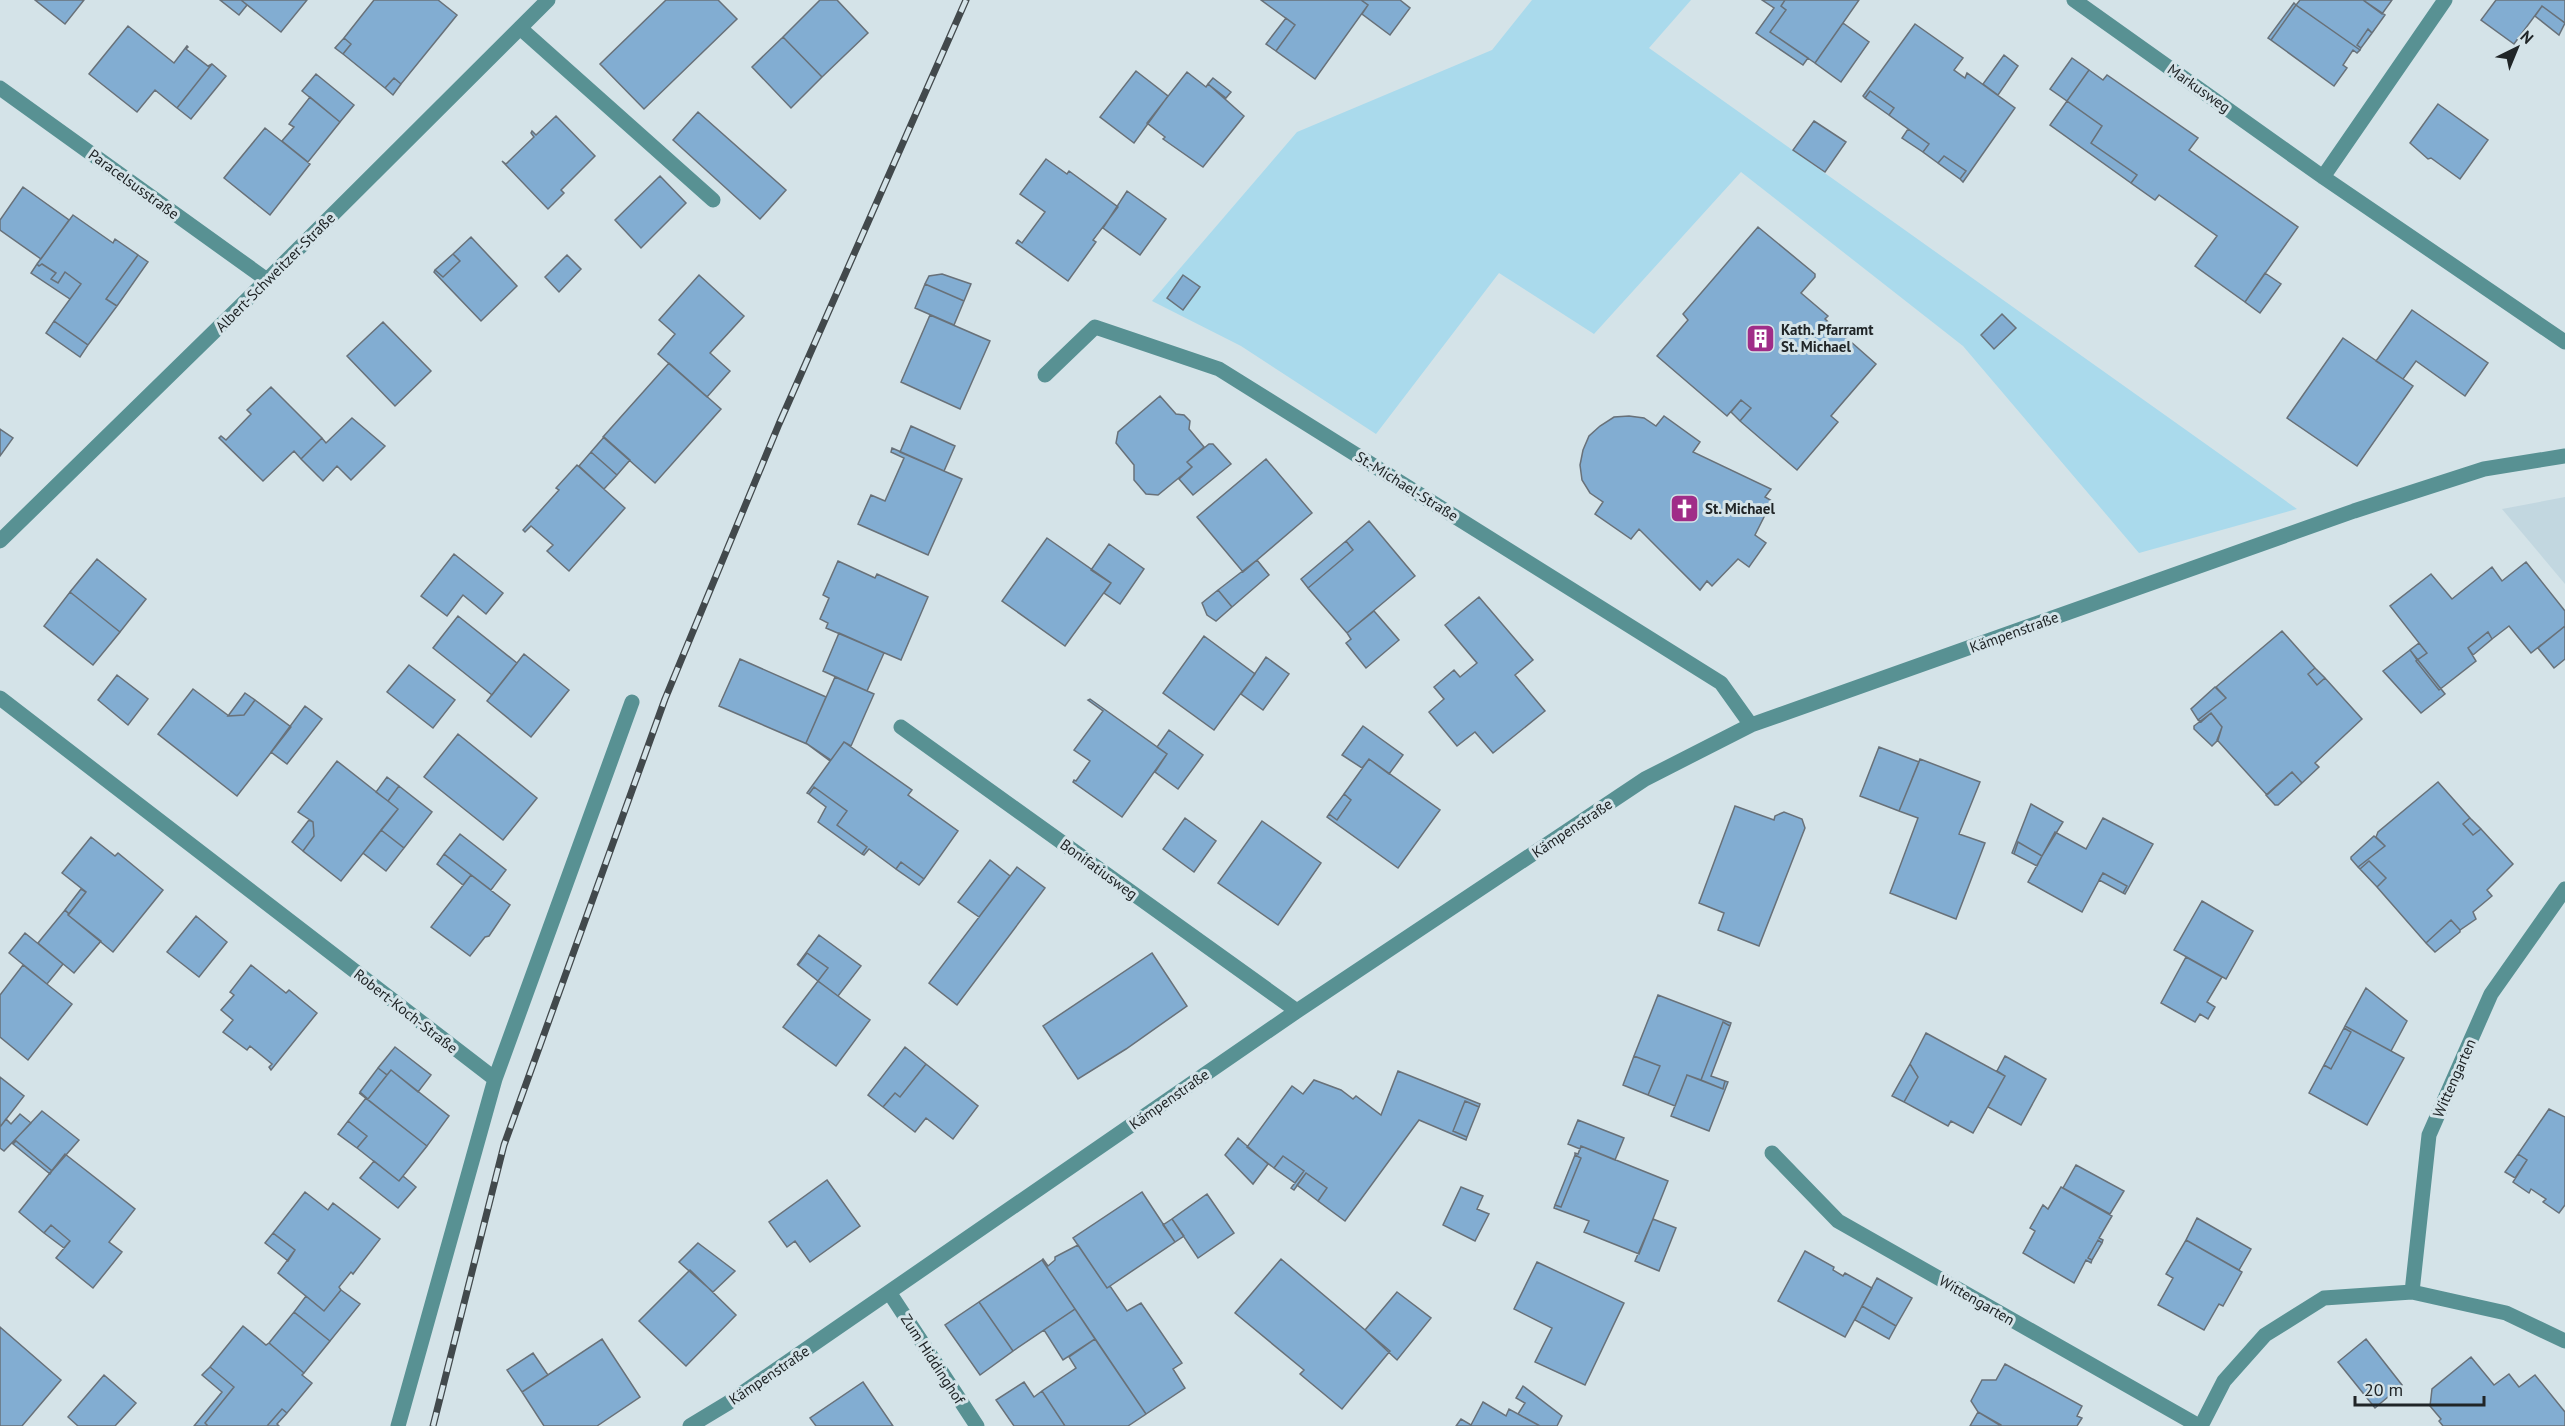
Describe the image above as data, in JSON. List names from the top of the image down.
{
  "streets": {
    "street": [
      "Markusweg",
      "Paracelsusstraße",
      "Albert-Schweitzer-Straße",
      "St.-Michael-Straße",
      "Kämpenstraße",
      "Bonifatiusweg",
      "Robert-Koch-Straße",
      "Wittengarten",
      "Zum Hiddinghof"
    ]
  },
  "crossings": [
    ["Paracelsusstraße", "Albert-Schweitzer-Straße"],
    ["St.-Michael-Straße", "Kämpenstraße"],
    ["Kämpenstraße", "Bonifatiusweg"],
    ["Kämpenstraße", "Zum Hiddinghof"]
  ],
  "places": {
    "building": ["Kath. Pfarramt St. Michael"],
    "church": ["St. Michael"]
  },
  "scale_bar": "20 m",
  "north": "top right"
}
